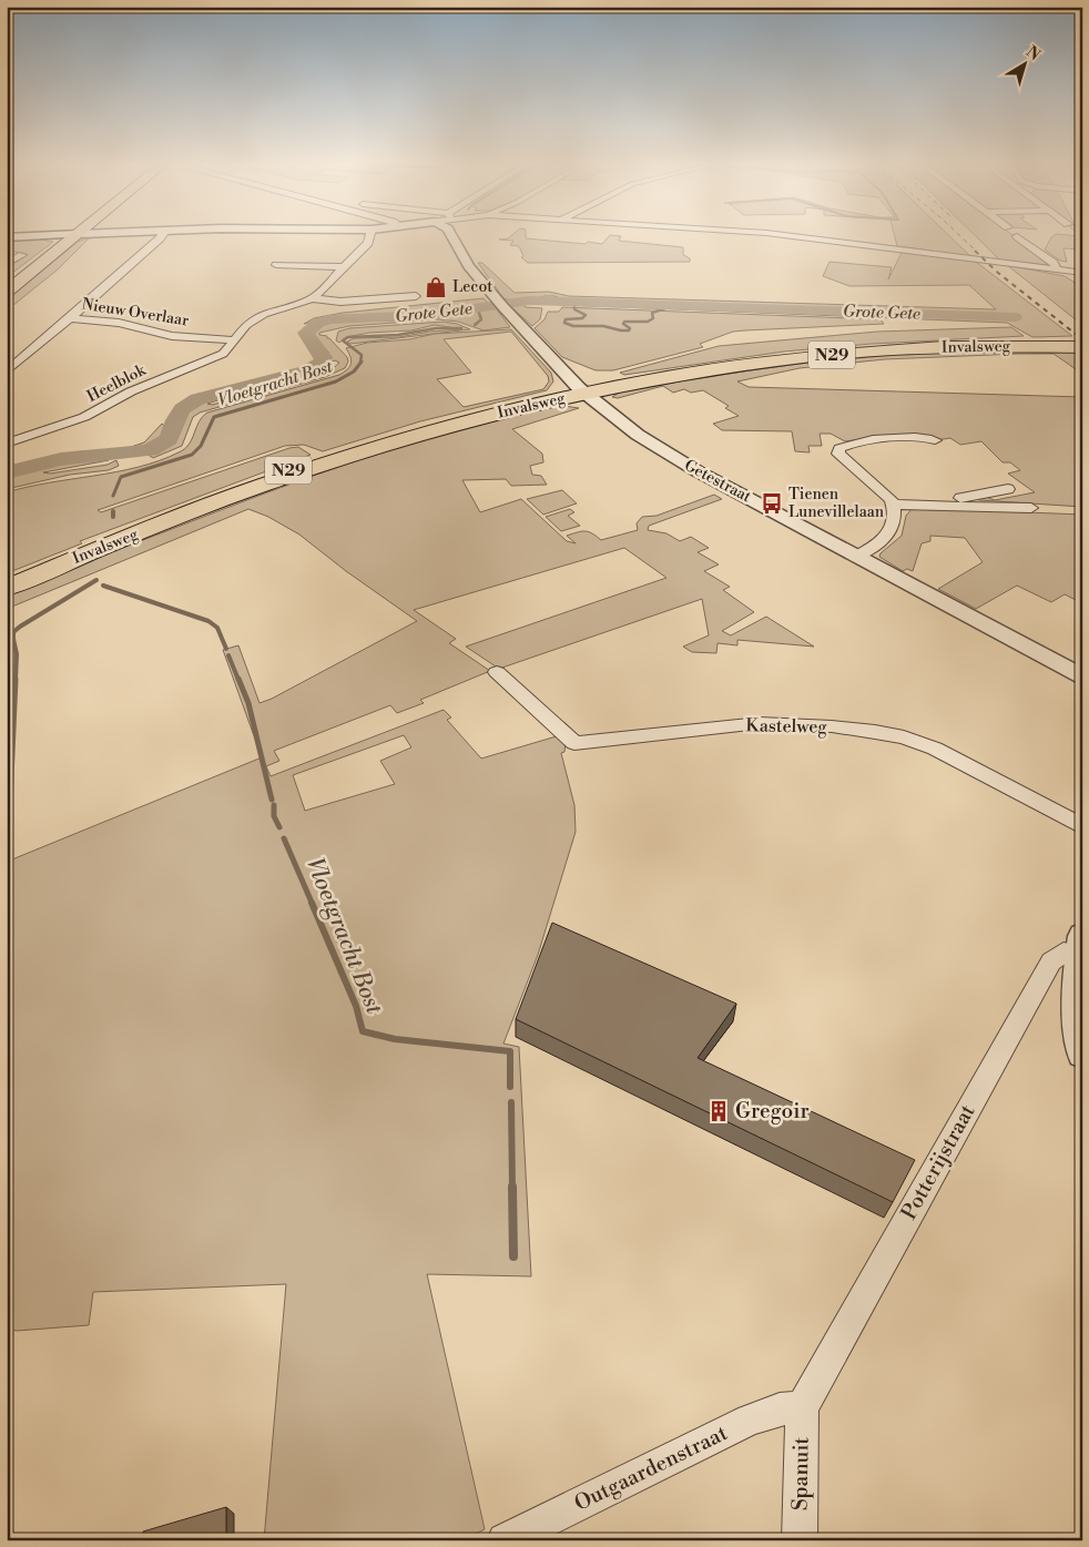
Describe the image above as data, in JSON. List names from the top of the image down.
{
  "streets": {
    "main road": ["Invalsweg", "N29"],
    "street": [
      "Nieuw Overlaar",
      "Heelblok",
      "Getestraat",
      "Kastelweg",
      "Potterijstraat",
      "Outgaardenstraat",
      "Spanuit"
    ]
  },
  "crossings": [
    ["Nieuw Overlaar", "Heelblok"],
    ["Invalsweg", "Getestraat"],
    ["Potterijstraat", "Outgaardenstraat"],
    ["Potterijstraat", "Spanuit"],
    ["Outgaardenstraat", "Spanuit"]
  ],
  "water": ["Grote Gete", "Vloetgracht Bost"],
  "places": {
    "shop": ["Lecot"],
    "bus stop": ["Tienen Lunevillelaan"],
    "building": ["Gregoir"]
  },
  "north": "top right"
}
